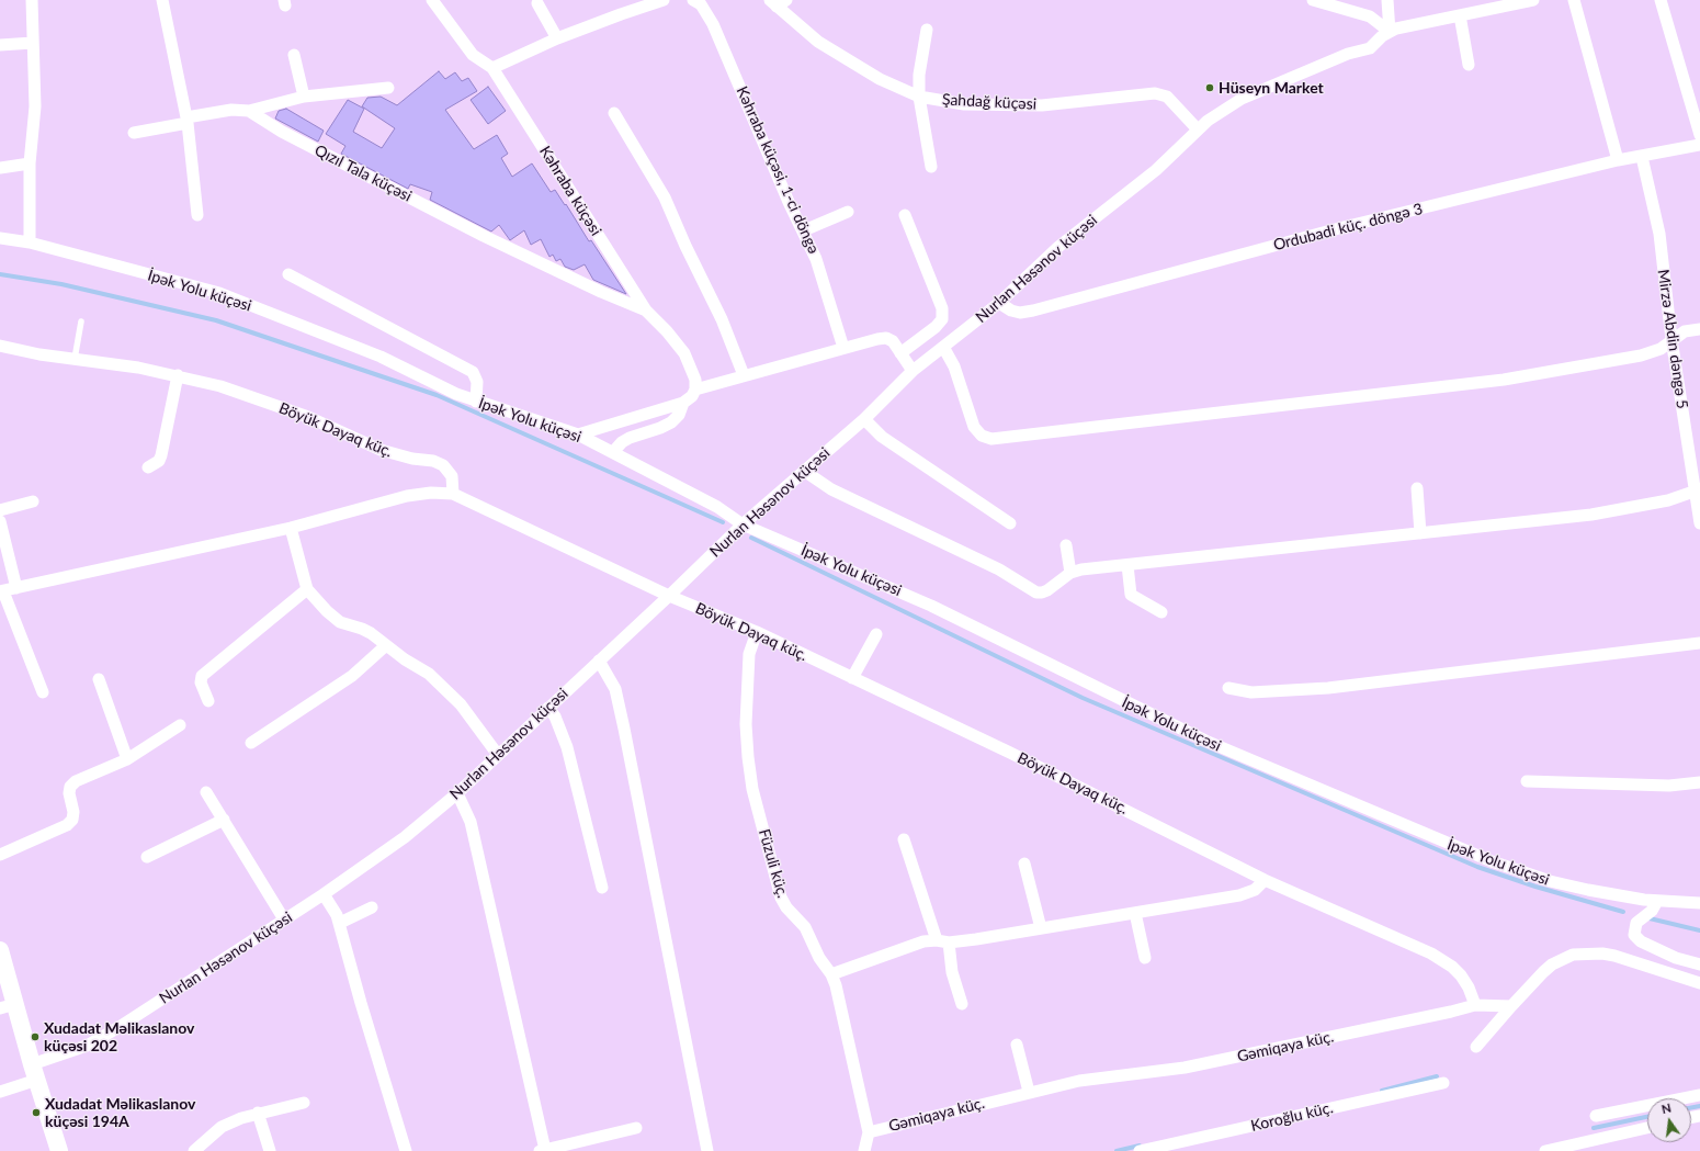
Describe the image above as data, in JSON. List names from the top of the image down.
{
  "streets": {
    "street": [
      "Şahdağ küçəsi",
      "Kəhraba küçəsi, 1-ci döngə",
      "Qızıl Tala küçəsi",
      "Kəhraba küçəsi",
      "Ordubadi küç. döngə 3",
      "Nurlan Həsənov küçəsi",
      "İpək Yolu küçəsi",
      "Mirzə Abdin dəngə 5",
      "Böyük Dayaq küç.",
      "Füzuli küç.",
      "Gəmiqaya küç.",
      "Koroğlu küç."
    ]
  },
  "crossings": [
    ["Şahdağ küçəsi", "Nurlan Həsənov küçəsi"],
    ["Qızıl Tala küçəsi", "Kəhraba küçəsi"],
    ["Ordubadi küç. döngə 3", "Nurlan Həsənov küçəsi"],
    ["Ordubadi küç. döngə 3", "Mirzə Abdin dəngə 5"],
    ["Nurlan Həsənov küçəsi", "İpək Yolu küçəsi"],
    ["Nurlan Həsənov küçəsi", "Böyük Dayaq küç."],
    ["Böyük Dayaq küç.", "Füzuli küç."],
    ["Böyük Dayaq küç.", "Gəmiqaya küç."],
    ["Füzuli küç.", "Gəmiqaya küç."]
  ],
  "places": ["Hüseyn Market", "Xudadat Məlikaslanov küçəsi 202", "Xudadat Məlikaslanov küçəsi 194A"],
  "north": "top"
}
